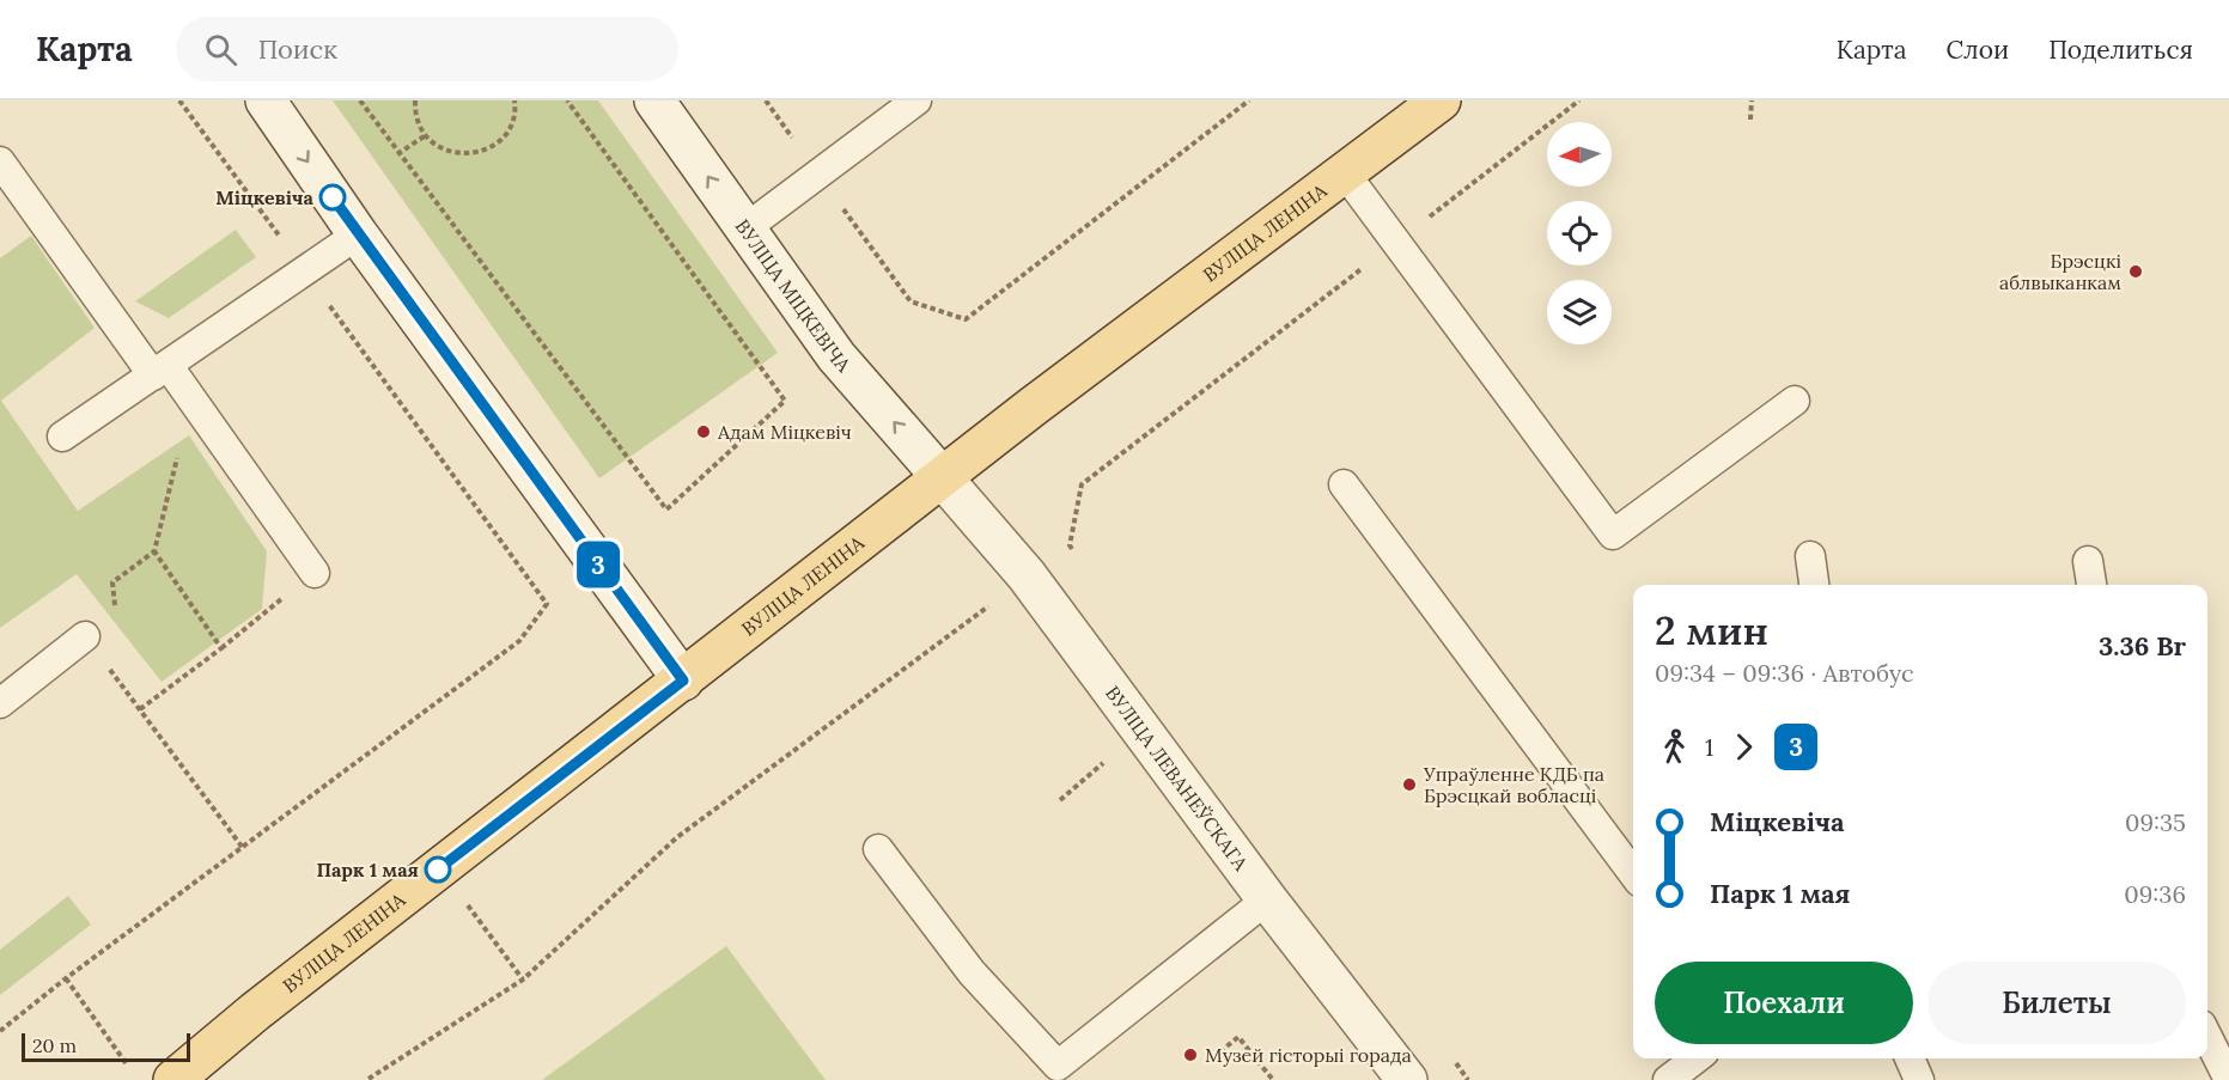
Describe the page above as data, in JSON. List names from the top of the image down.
{
  "streets": {
    "main road": ["ВУЛІЦА ЛЕНІНА", "ВУЛІЦА МІЦКЕВІЧА", "ВУЛІЦА ЛЕВАНЕЎСКАГА"]
  },
  "crossings": [
    ["ВУЛІЦА ЛЕНІНА", "ВУЛІЦА МІЦКЕВІЧА"],
    ["ВУЛІЦА ЛЕНІНА", "ВУЛІЦА ЛЕВАНЕЎСКАГА"],
    ["ВУЛІЦА МІЦКЕВІЧА", "ВУЛІЦА ЛЕВАНЕЎСКАГА"]
  ],
  "places": [
    "Міцкевіча",
    "Брэсцкі аблвыканкам",
    "Адам Міцкевіч",
    "Упраўленне КДБ па Брэсцкай вобласці",
    "Парк 1 мая",
    "Музей гісторыі горада"
  ],
  "lines": ["bus line 3"],
  "scale_bar": "20 m",
  "north": "left",
  "page": {
    "header": "Карта",
    "search": "Поиск",
    "nav": ["Карта", "Слои", "Поделиться"],
    "on_map": "3",
    "heading": ["2 мин", "09:34 – 09:36 · Автобус", "3.36 Br"],
    "legs": ["1", "3"],
    "list": [
      {
        "name": "Міцкевіча",
        "value": "09:35"
      },
      {
        "name": "Парк 1 мая",
        "value": "09:36"
      }
    ],
    "buttons": ["Поехали", "Билеты"],
    "scale": "20 m"
  }
}
